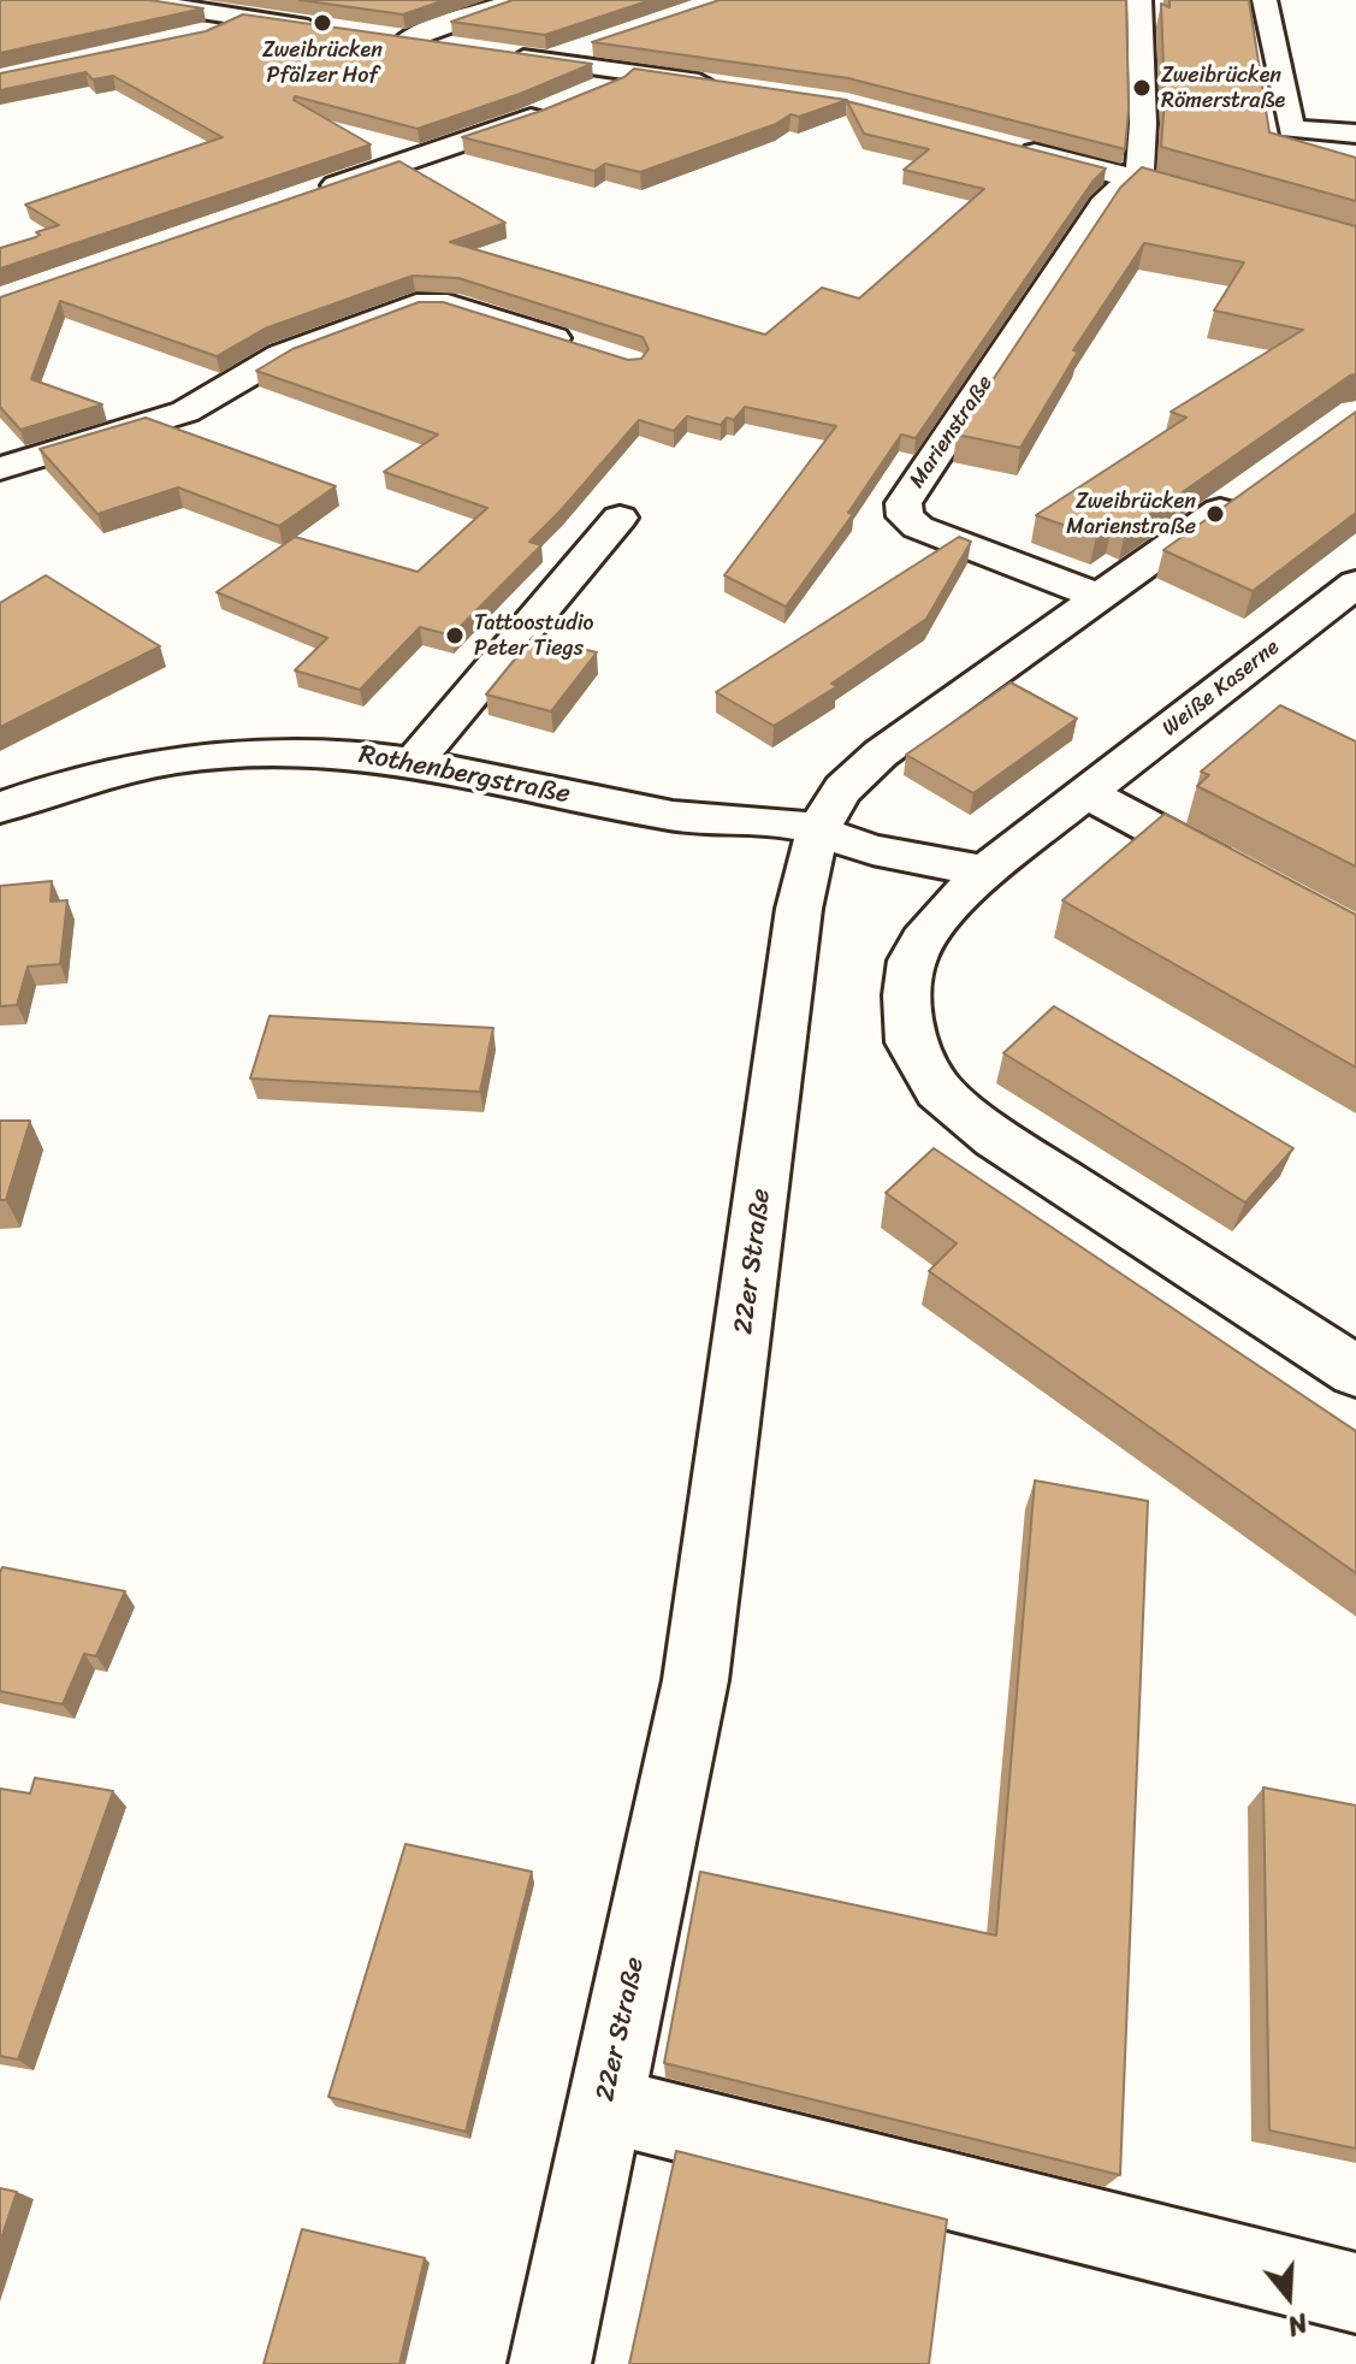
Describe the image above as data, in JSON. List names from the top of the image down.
{
  "streets": {
    "street": [
      "Marienstraße",
      "Weiße Kaserne",
      "Rothenbergstraße",
      "22er Straße"
    ]
  },
  "crossings": [
    ["Marienstraße", "22er Straße"],
    ["Rothenbergstraße", "22er Straße"]
  ],
  "places": [
    "Zweibrücken Pfälzer Hof",
    "Zweibrücken Römerstraße",
    "Zweibrücken Marienstraße",
    "Tattoostudio Peter Tiegs"
  ],
  "north": "bottom"
}
